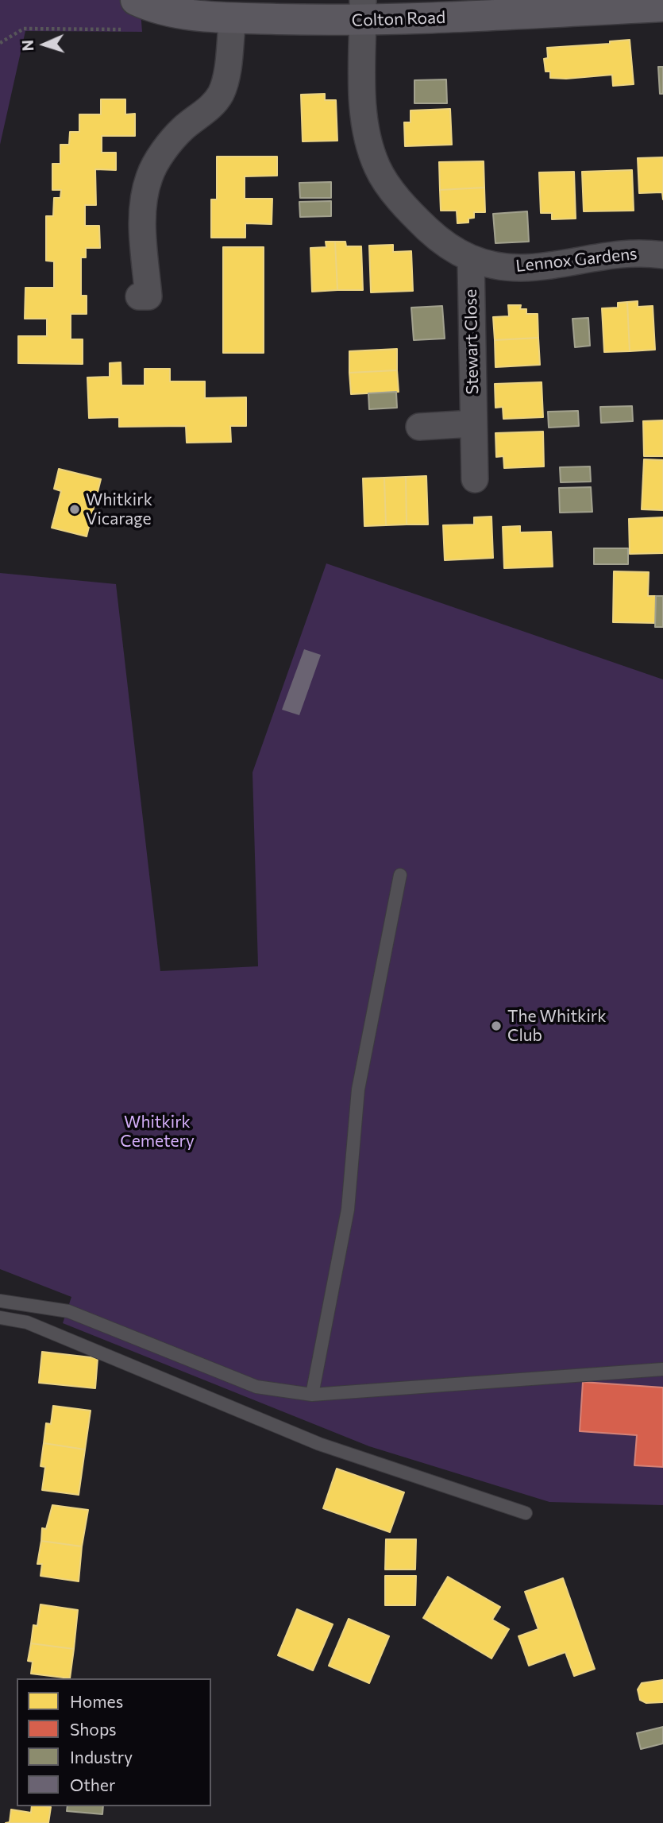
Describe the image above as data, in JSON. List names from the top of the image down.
{
  "streets": {
    "street": ["Colton Road", "Lennox Gardens", "Stewart Close"]
  },
  "crossings": [
    ["Colton Road", "Lennox Gardens"],
    ["Lennox Gardens", "Stewart Close"]
  ],
  "parks": ["Whitkirk Cemetery"],
  "places": ["Whitkirk Vicarage", "The Whitkirk Club"],
  "legend": [
    "Homes",
    "Shops",
    "Industry",
    "Other"
  ],
  "north": "left"
}
